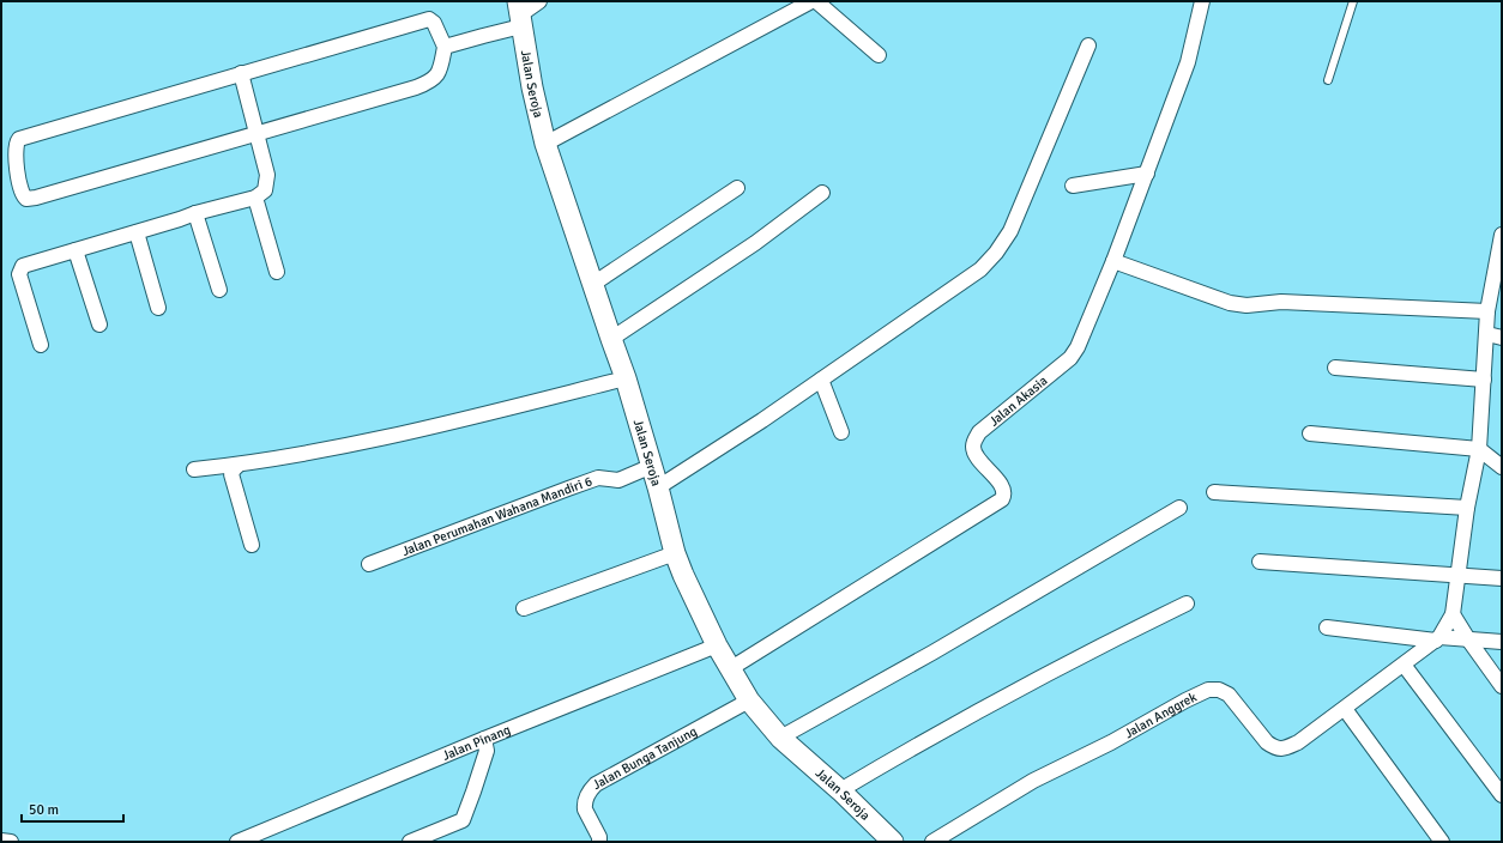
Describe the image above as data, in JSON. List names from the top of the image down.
{
  "streets": {
    "street": [
      "Jalan Seroja",
      "Jalan Akasia",
      "Jalan Perumahan Wahana Mandiri 6",
      "Jalan Anggrek",
      "Jalan Pinang",
      "Jalan Bunga Tanjung"
    ]
  },
  "crossings": [
    ["Jalan Seroja", "Jalan Akasia"],
    ["Jalan Seroja", "Jalan Perumahan Wahana Mandiri 6"],
    ["Jalan Seroja", "Jalan Pinang"],
    ["Jalan Seroja", "Jalan Bunga Tanjung"]
  ],
  "scale_bar": "50 m"
}
